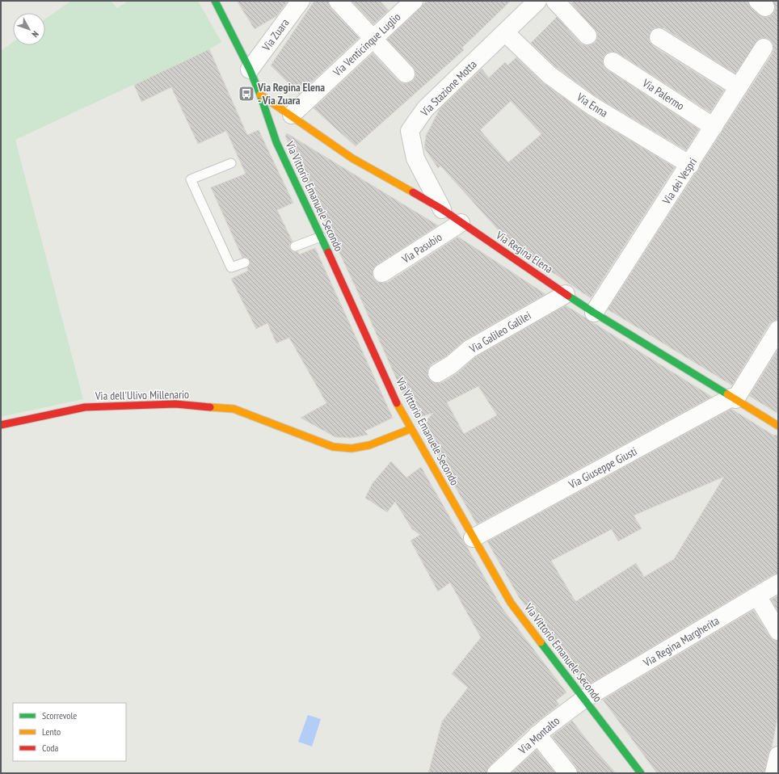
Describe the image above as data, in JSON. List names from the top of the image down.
{
  "streets": {
    "street": [
      "Via Zuara",
      "Via Venticinque Luglio",
      "Via Stazione Motta",
      "Via Palermo",
      "Via Enna",
      "Via dei Vespri",
      "Via Vittorio Emanuele Secondo",
      "Via Pasubio",
      "Via Regina Elena",
      "Via Galileo Galilei",
      "Via dell'Ulivo Millenario",
      "Via Giuseppe Giusti",
      "Via Regina Margherita",
      "Via Montalto"
    ]
  },
  "crossings": [
    ["Via Zuara", "Via Vittorio Emanuele Secondo"],
    ["Via Venticinque Luglio", "Via Regina Elena"],
    ["Via Stazione Motta", "Via Enna"],
    ["Via Stazione Motta", "Via Regina Elena"],
    ["Via Palermo", "Via dei Vespri"],
    ["Via Enna", "Via dei Vespri"],
    ["Via dei Vespri", "Via Regina Elena"],
    ["Via Vittorio Emanuele Secondo", "Via Regina Elena"],
    ["Via Vittorio Emanuele Secondo", "Via dell'Ulivo Millenario"],
    ["Via Vittorio Emanuele Secondo", "Via Giuseppe Giusti"],
    ["Via Vittorio Emanuele Secondo", "Via Regina Margherita"],
    ["Via Vittorio Emanuele Secondo", "Via Montalto"],
    ["Via Pasubio", "Via Regina Elena"],
    ["Via Regina Elena", "Via Galileo Galilei"],
    ["Via Regina Elena", "Via Giuseppe Giusti"],
    ["Via Regina Margherita", "Via Montalto"]
  ],
  "places": {
    "bus stop": ["Via Regina Elena - Via Zuara"]
  },
  "legend": ["Scorrevole", "Lento", "Coda"],
  "north": "bottom right"
}
